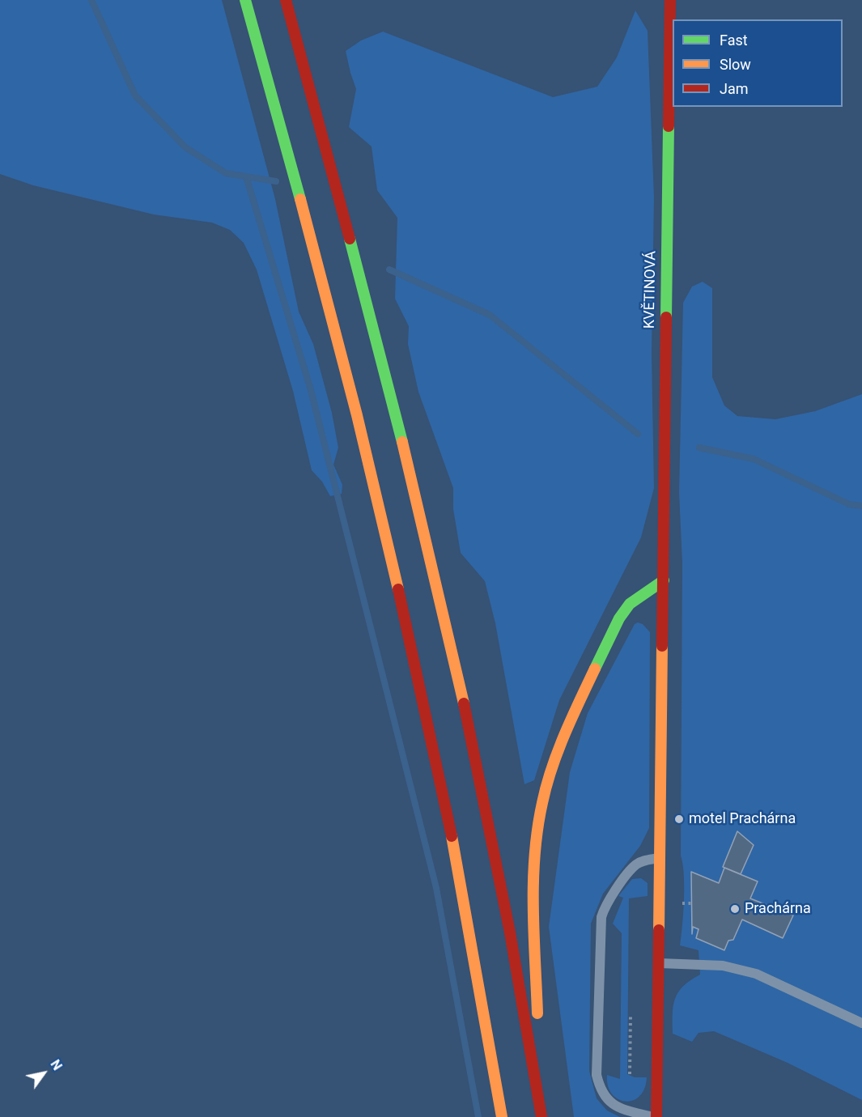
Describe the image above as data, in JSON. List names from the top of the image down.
{
  "streets": {
    "main road": ["KVĚTINOVÁ"]
  },
  "places": ["motel Prachárna", "Prachárna"],
  "legend": ["Fast", "Slow", "Jam"],
  "north": "top right"
}
